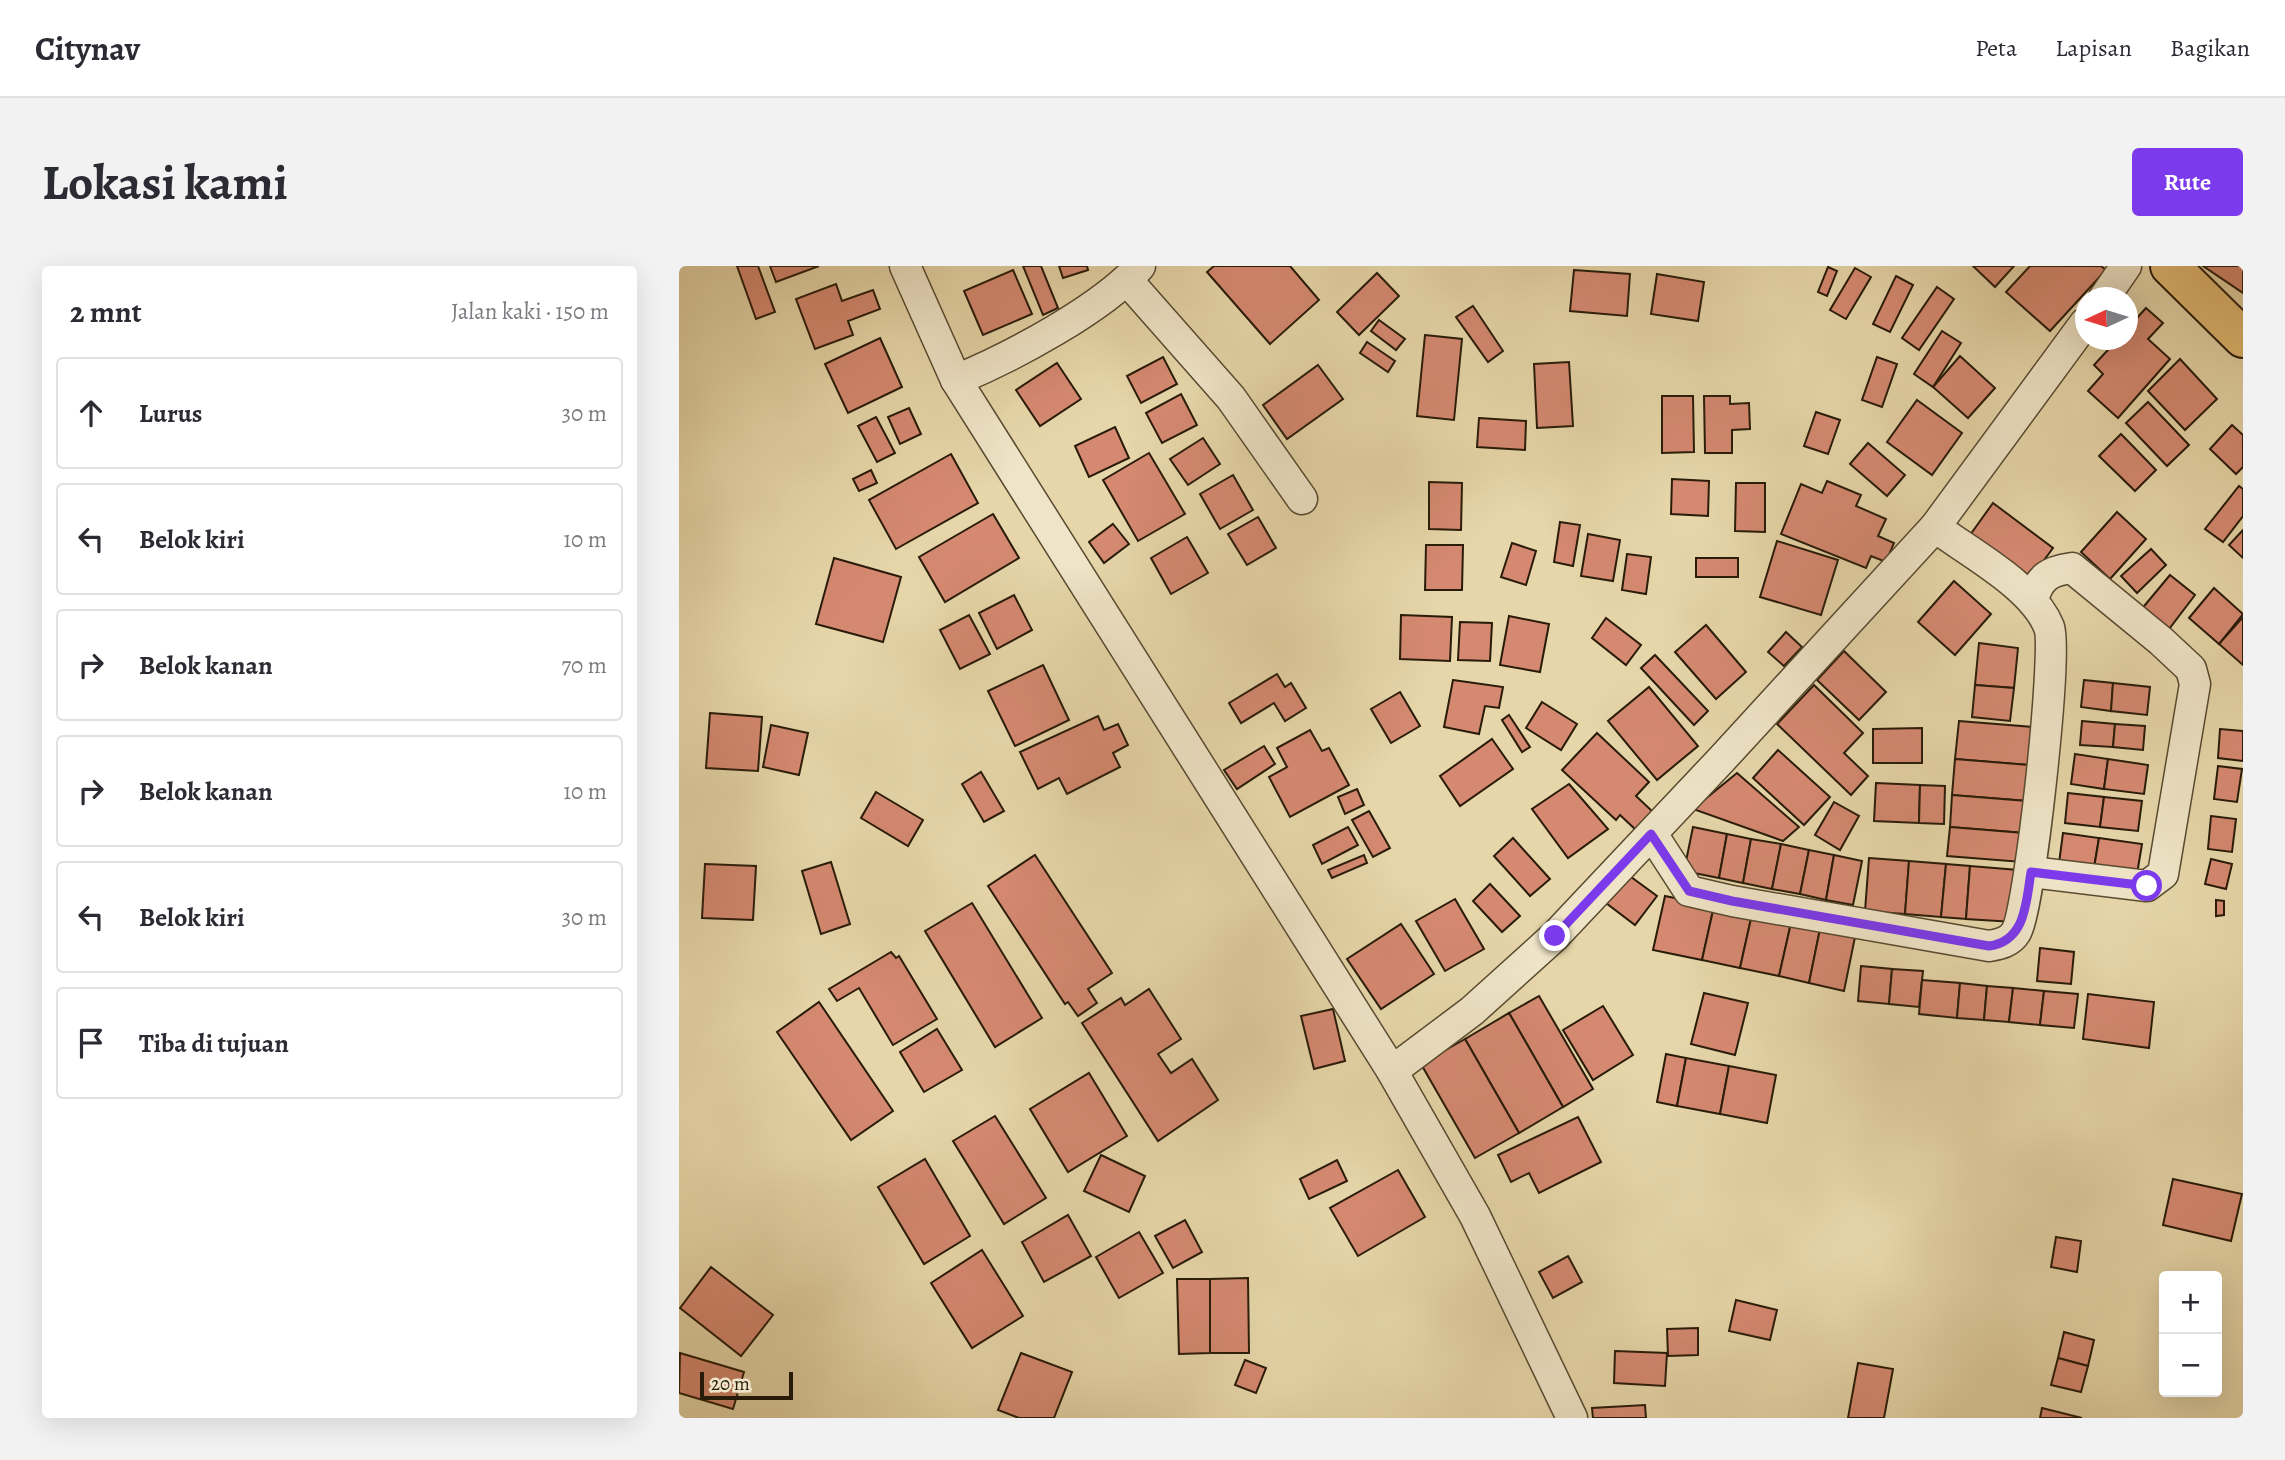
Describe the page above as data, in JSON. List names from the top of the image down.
{
  "scale_bar": "20 m",
  "north": "left",
  "page": {
    "header": "Citynav",
    "nav": ["Peta", "Lapisan", "Bagikan"],
    "buttons": "Rute",
    "title": "Lokasi kami",
    "heading": ["2 mnt", "Jalan kaki · 150 m"],
    "list": [
      ["Lurus", "30 m"],
      ["Belok kiri", "10 m"],
      ["Belok kanan", "70 m"],
      ["Belok kanan", "10 m"],
      ["Belok kiri", "30 m"],
      "Tiba di tujuan"
    ],
    "map_buttons": ["+", "−"],
    "scale": "20 m"
  }
}
